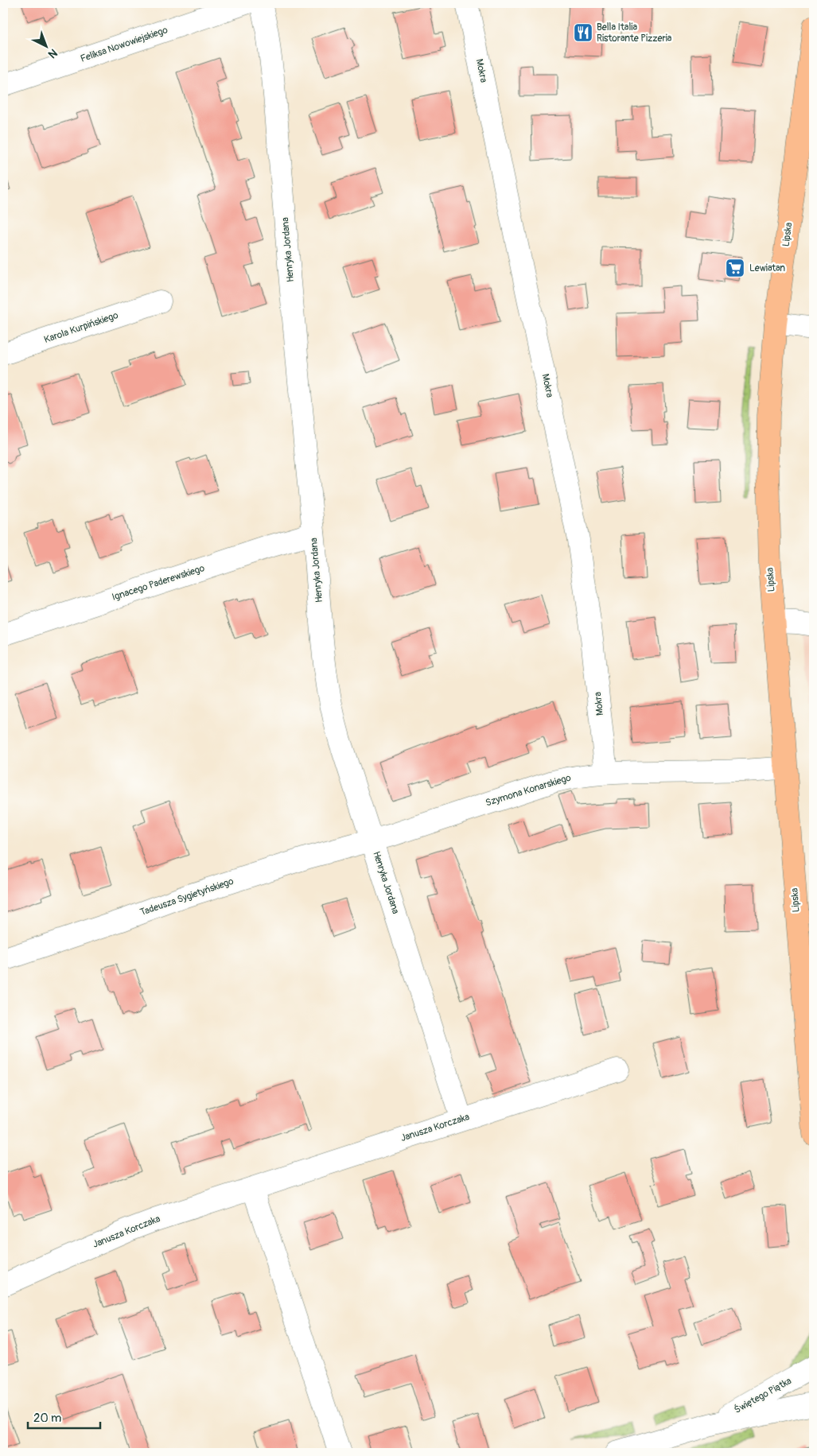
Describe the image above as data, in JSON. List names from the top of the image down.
{
  "streets": {
    "main road": ["Lipska"],
    "street": [
      "Feliksa Nowowiejskiego",
      "Mokra",
      "Henryka Jordana",
      "Karola Kurpińskiego",
      "Ignacego Paderewskiego",
      "Szymona Konarskiego",
      "Tadeusza Sygietyńskiego",
      "Janusza Korczaka",
      "Świętego Piątka"
    ]
  },
  "crossings": [
    ["Mokra", "Szymona Konarskiego"],
    ["Lipska", "Szymona Konarskiego"],
    ["Henryka Jordana", "Ignacego Paderewskiego"],
    ["Henryka Jordana", "Szymona Konarskiego"],
    ["Henryka Jordana", "Tadeusza Sygietyńskiego"],
    ["Henryka Jordana", "Janusza Korczaka"],
    ["Szymona Konarskiego", "Tadeusza Sygietyńskiego"]
  ],
  "places": {
    "restaurant": ["Bella Italia Ristorante Pizzeria"],
    "supermarket": ["Lewiatan"]
  },
  "scale_bar": "20 m",
  "north": "bottom right"
}
